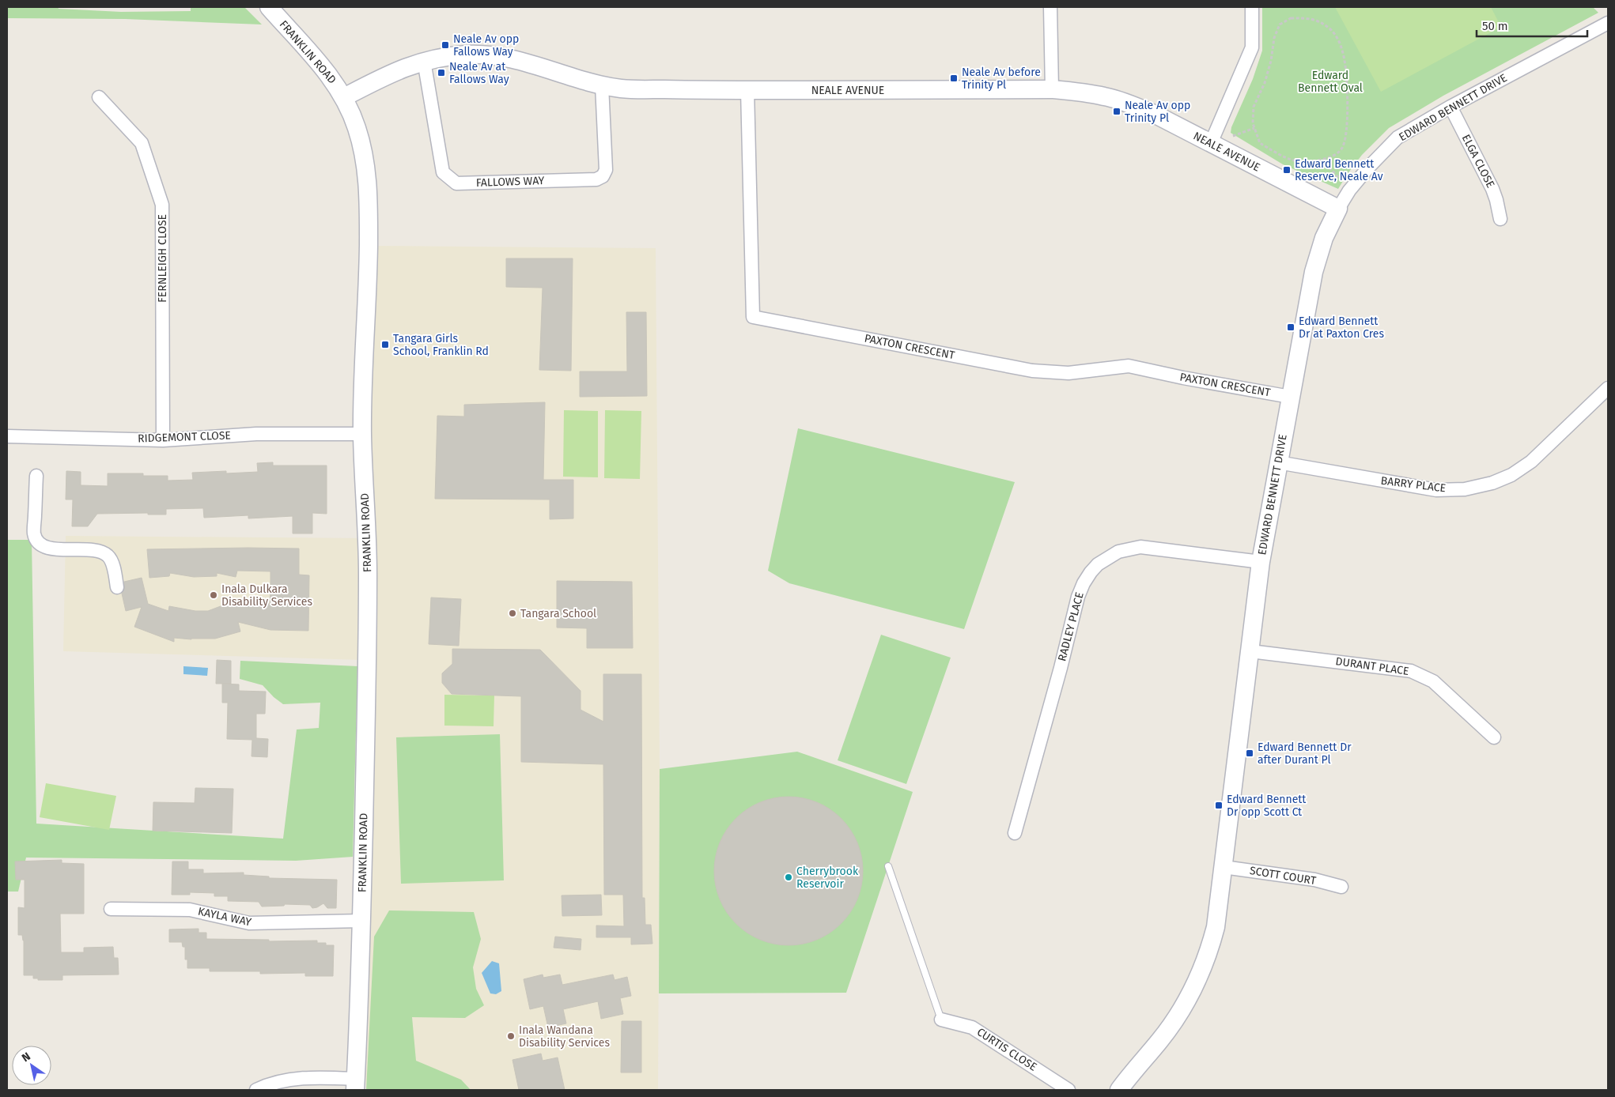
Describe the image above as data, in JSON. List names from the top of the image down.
{
  "streets": {
    "street": [
      "FRANKLIN ROAD",
      "NEALE AVENUE",
      "EDWARD BENNETT DRIVE",
      "ELGA CLOSE",
      "FALLOWS WAY",
      "FERNLEIGH CLOSE",
      "PAXTON CRESCENT",
      "RIDGEMONT CLOSE",
      "BARRY PLACE",
      "RADLEY PLACE",
      "DURANT PLACE",
      "SCOTT COURT",
      "KAYLA WAY",
      "CURTIS CLOSE"
    ]
  },
  "crossings": [
    ["FRANKLIN ROAD", "NEALE AVENUE"],
    ["FRANKLIN ROAD", "RIDGEMONT CLOSE"],
    ["FRANKLIN ROAD", "KAYLA WAY"],
    ["NEALE AVENUE", "EDWARD BENNETT DRIVE"],
    ["NEALE AVENUE", "FALLOWS WAY"],
    ["NEALE AVENUE", "PAXTON CRESCENT"],
    ["EDWARD BENNETT DRIVE", "ELGA CLOSE"],
    ["EDWARD BENNETT DRIVE", "PAXTON CRESCENT"],
    ["EDWARD BENNETT DRIVE", "BARRY PLACE"],
    ["EDWARD BENNETT DRIVE", "RADLEY PLACE"],
    ["EDWARD BENNETT DRIVE", "DURANT PLACE"],
    ["EDWARD BENNETT DRIVE", "SCOTT COURT"],
    ["FERNLEIGH CLOSE", "RIDGEMONT CLOSE"]
  ],
  "parks": ["Edward Bennett Oval"],
  "places": {
    "transit": [
      "Neale Av opp Fallows Way",
      "Neale Av at Fallows Way",
      "Neale Av before Trinity Pl",
      "Neale Av opp Trinity Pl",
      "Edward Bennett Reserve, Neale Av",
      "Edward Bennett Dr at Paxton Cres",
      "Tangara Girls School, Franklin Rd",
      "Edward Bennett Dr after Durant Pl",
      "Edward Bennett Dr opp Scott Ct"
    ],
    "other": [
      "Inala Dulkara Disability Services",
      "Tangara School",
      "Cherrybrook Reservoir",
      "Inala Wandana Disability Services"
    ]
  },
  "scale_bar": "50 m",
  "north": "top left"
}
